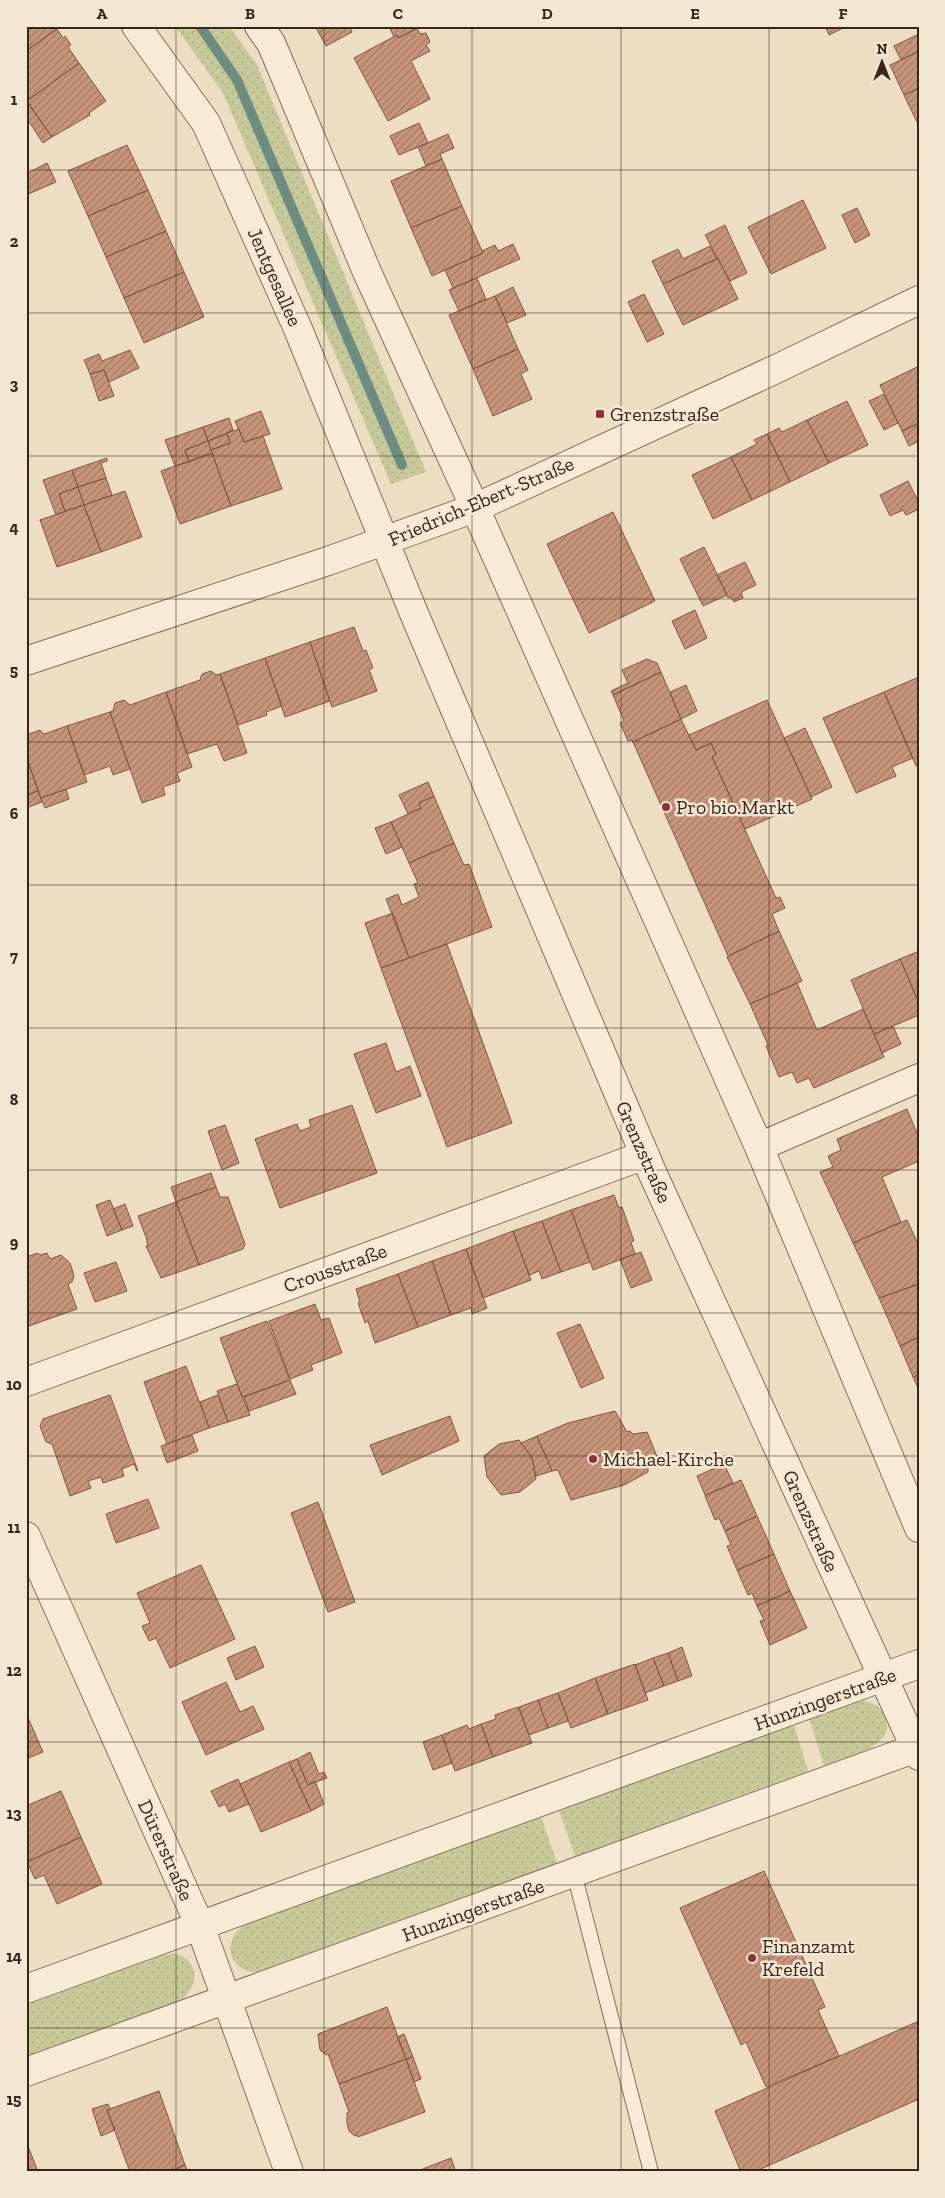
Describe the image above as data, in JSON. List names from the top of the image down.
{
  "streets": {
    "street": [
      "Jentgesallee",
      "Friedrich-Ebert-Straße",
      "Grenzstraße",
      "Crousstraße",
      "Hunzingerstraße",
      "Dürerstraße"
    ]
  },
  "crossings": [
    ["Jentgesallee", "Friedrich-Ebert-Straße"],
    ["Jentgesallee", "Grenzstraße"],
    ["Friedrich-Ebert-Straße", "Grenzstraße"],
    ["Grenzstraße", "Crousstraße"],
    ["Grenzstraße", "Hunzingerstraße"],
    ["Hunzingerstraße", "Dürerstraße"]
  ],
  "places": {
    "transit": ["Grenzstraße"],
    "other": ["Pro bio.Markt", "Michael-Kirche", "Finanzamt Krefeld"]
  },
  "north": "top",
  "grid": {
    "columns": [
      "A",
      "B",
      "C",
      "D",
      "E",
      "F"
    ],
    "rows": [
      "1",
      "2",
      "3",
      "4",
      "5",
      "6",
      "7",
      "8",
      "9",
      "10",
      "11",
      "12",
      "13",
      "14",
      "15"
    ]
  }
}
